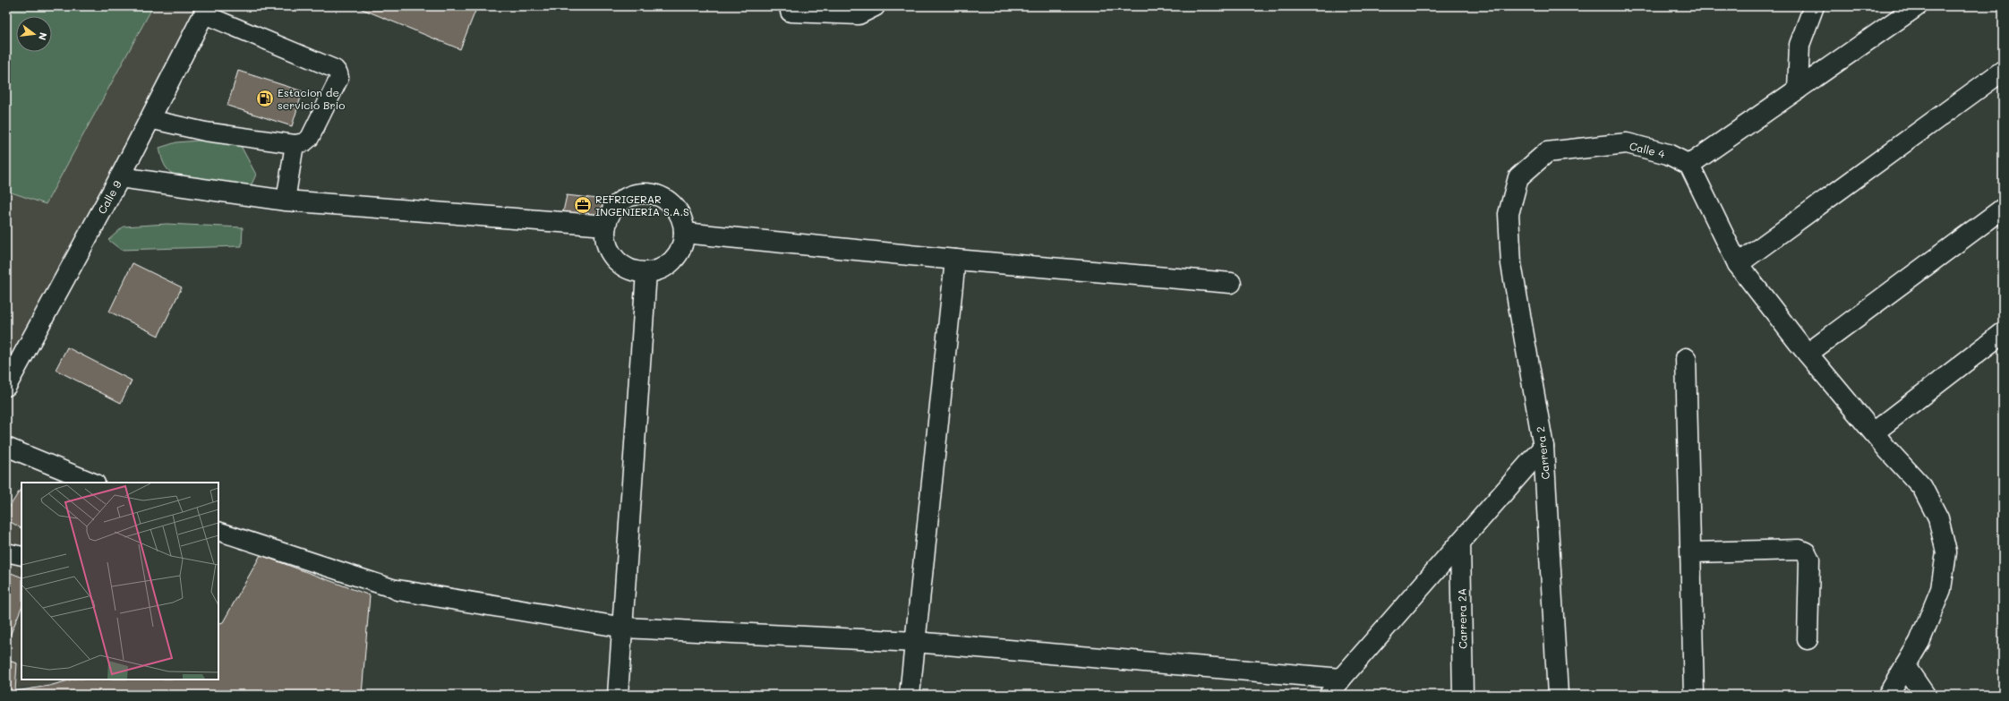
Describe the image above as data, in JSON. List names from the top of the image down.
{
  "streets": {
    "street": [
      "Calle 4",
      "Calle 9",
      "Carrera 2",
      "Carrera 2A"
    ]
  },
  "crossings": [
    ["Calle 4", "Carrera 2"]
  ],
  "places": {
    "fuel station": ["Estacion de servicio Brio"],
    "office": ["REFRIGERAR INGENIERÍA S.A.S"]
  },
  "north": "right"
}
